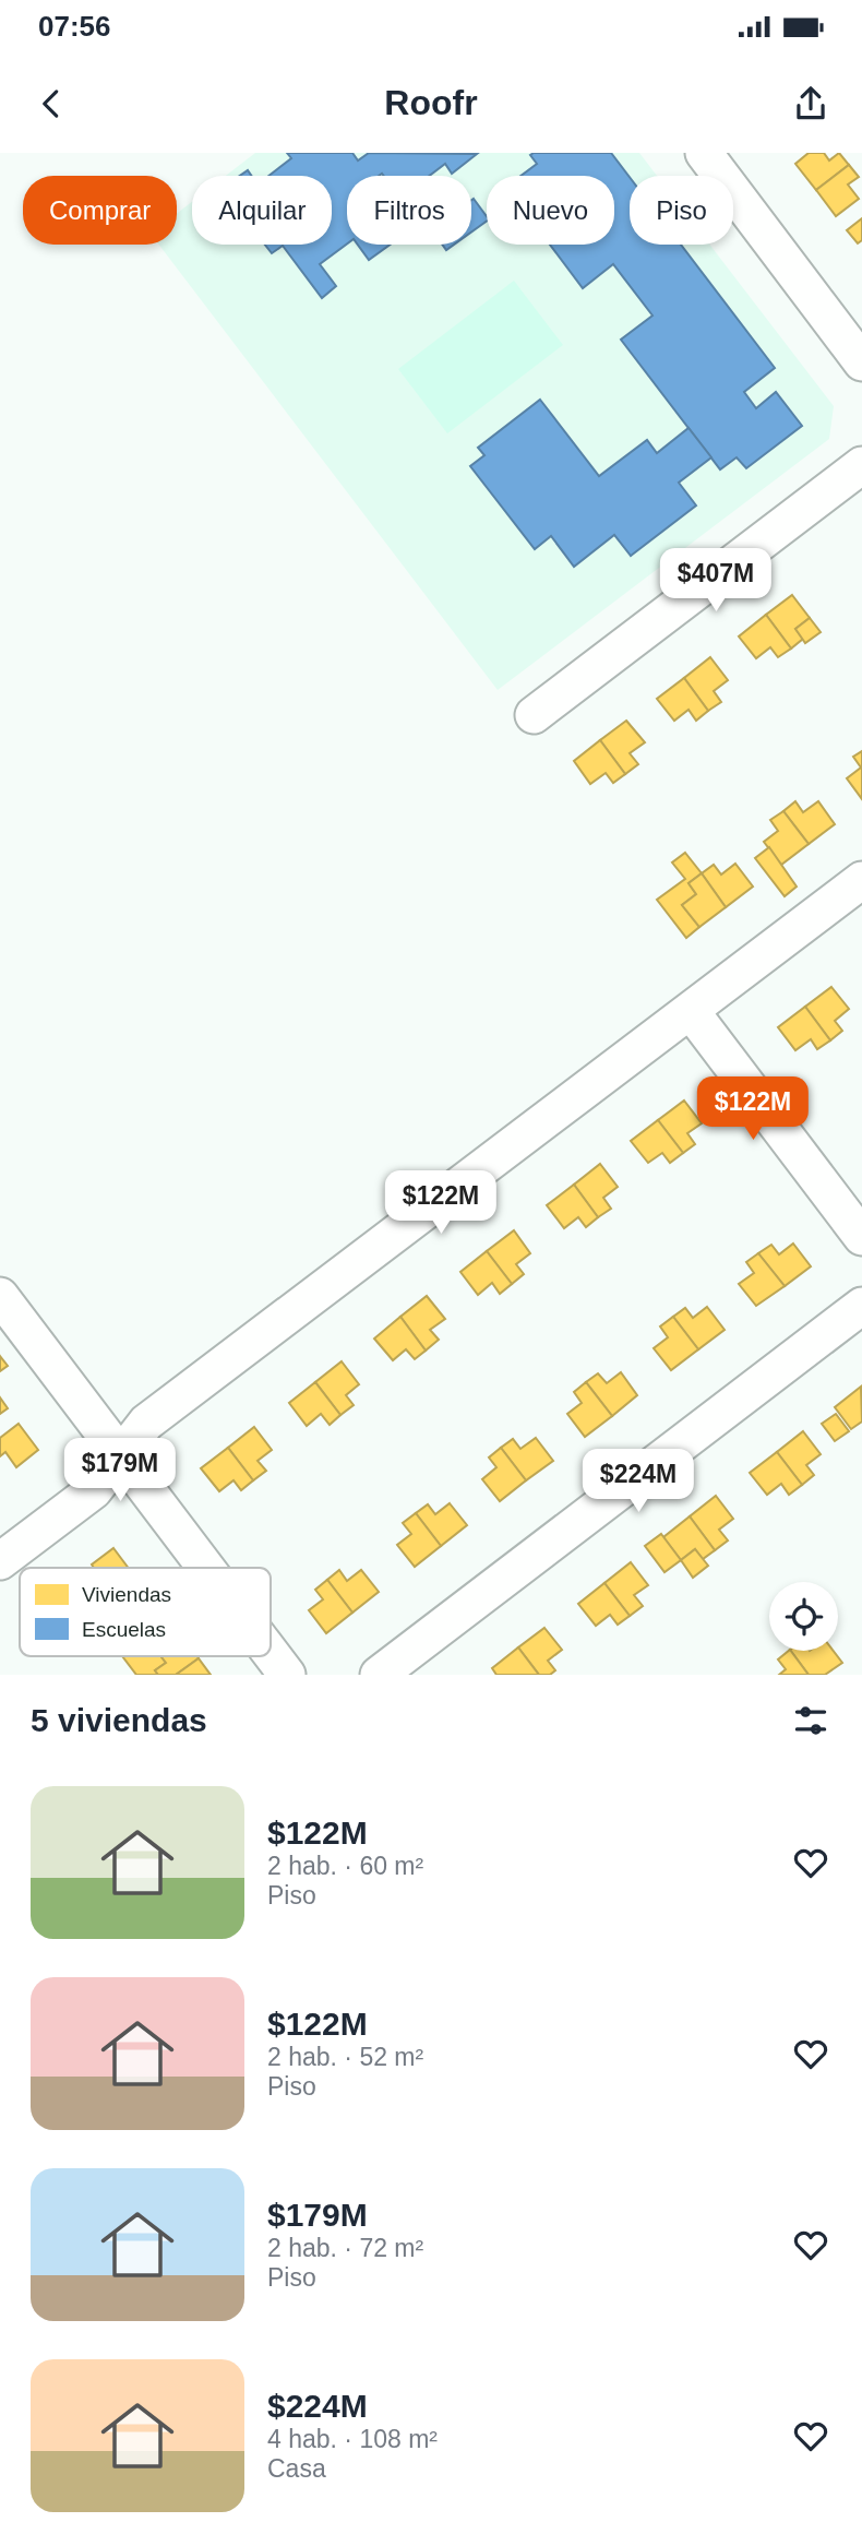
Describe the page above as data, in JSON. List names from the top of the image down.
{
  "legend": ["Viviendas", "Escuelas"],
  "page": {
    "status": "07:56",
    "header": "Roofr",
    "chip": [
      "Comprar",
      "Alquilar",
      "Filtros",
      "Nuevo",
      "Piso"
    ],
    "price": [
      "$407M",
      "$122M",
      "$122M",
      "$179M",
      "$224M"
    ],
    "heading": "5 viviendas",
    "list": [
      {
        "name": "$122M",
        "note": "2 hab. · 60 m² · Piso"
      },
      {
        "name": "$122M",
        "note": "2 hab. · 52 m² · Piso"
      },
      {
        "name": "$179M",
        "note": "2 hab. · 72 m² · Piso"
      },
      {
        "name": "$224M",
        "note": "4 hab. · 108 m² · Casa"
      }
    ]
  }
}
